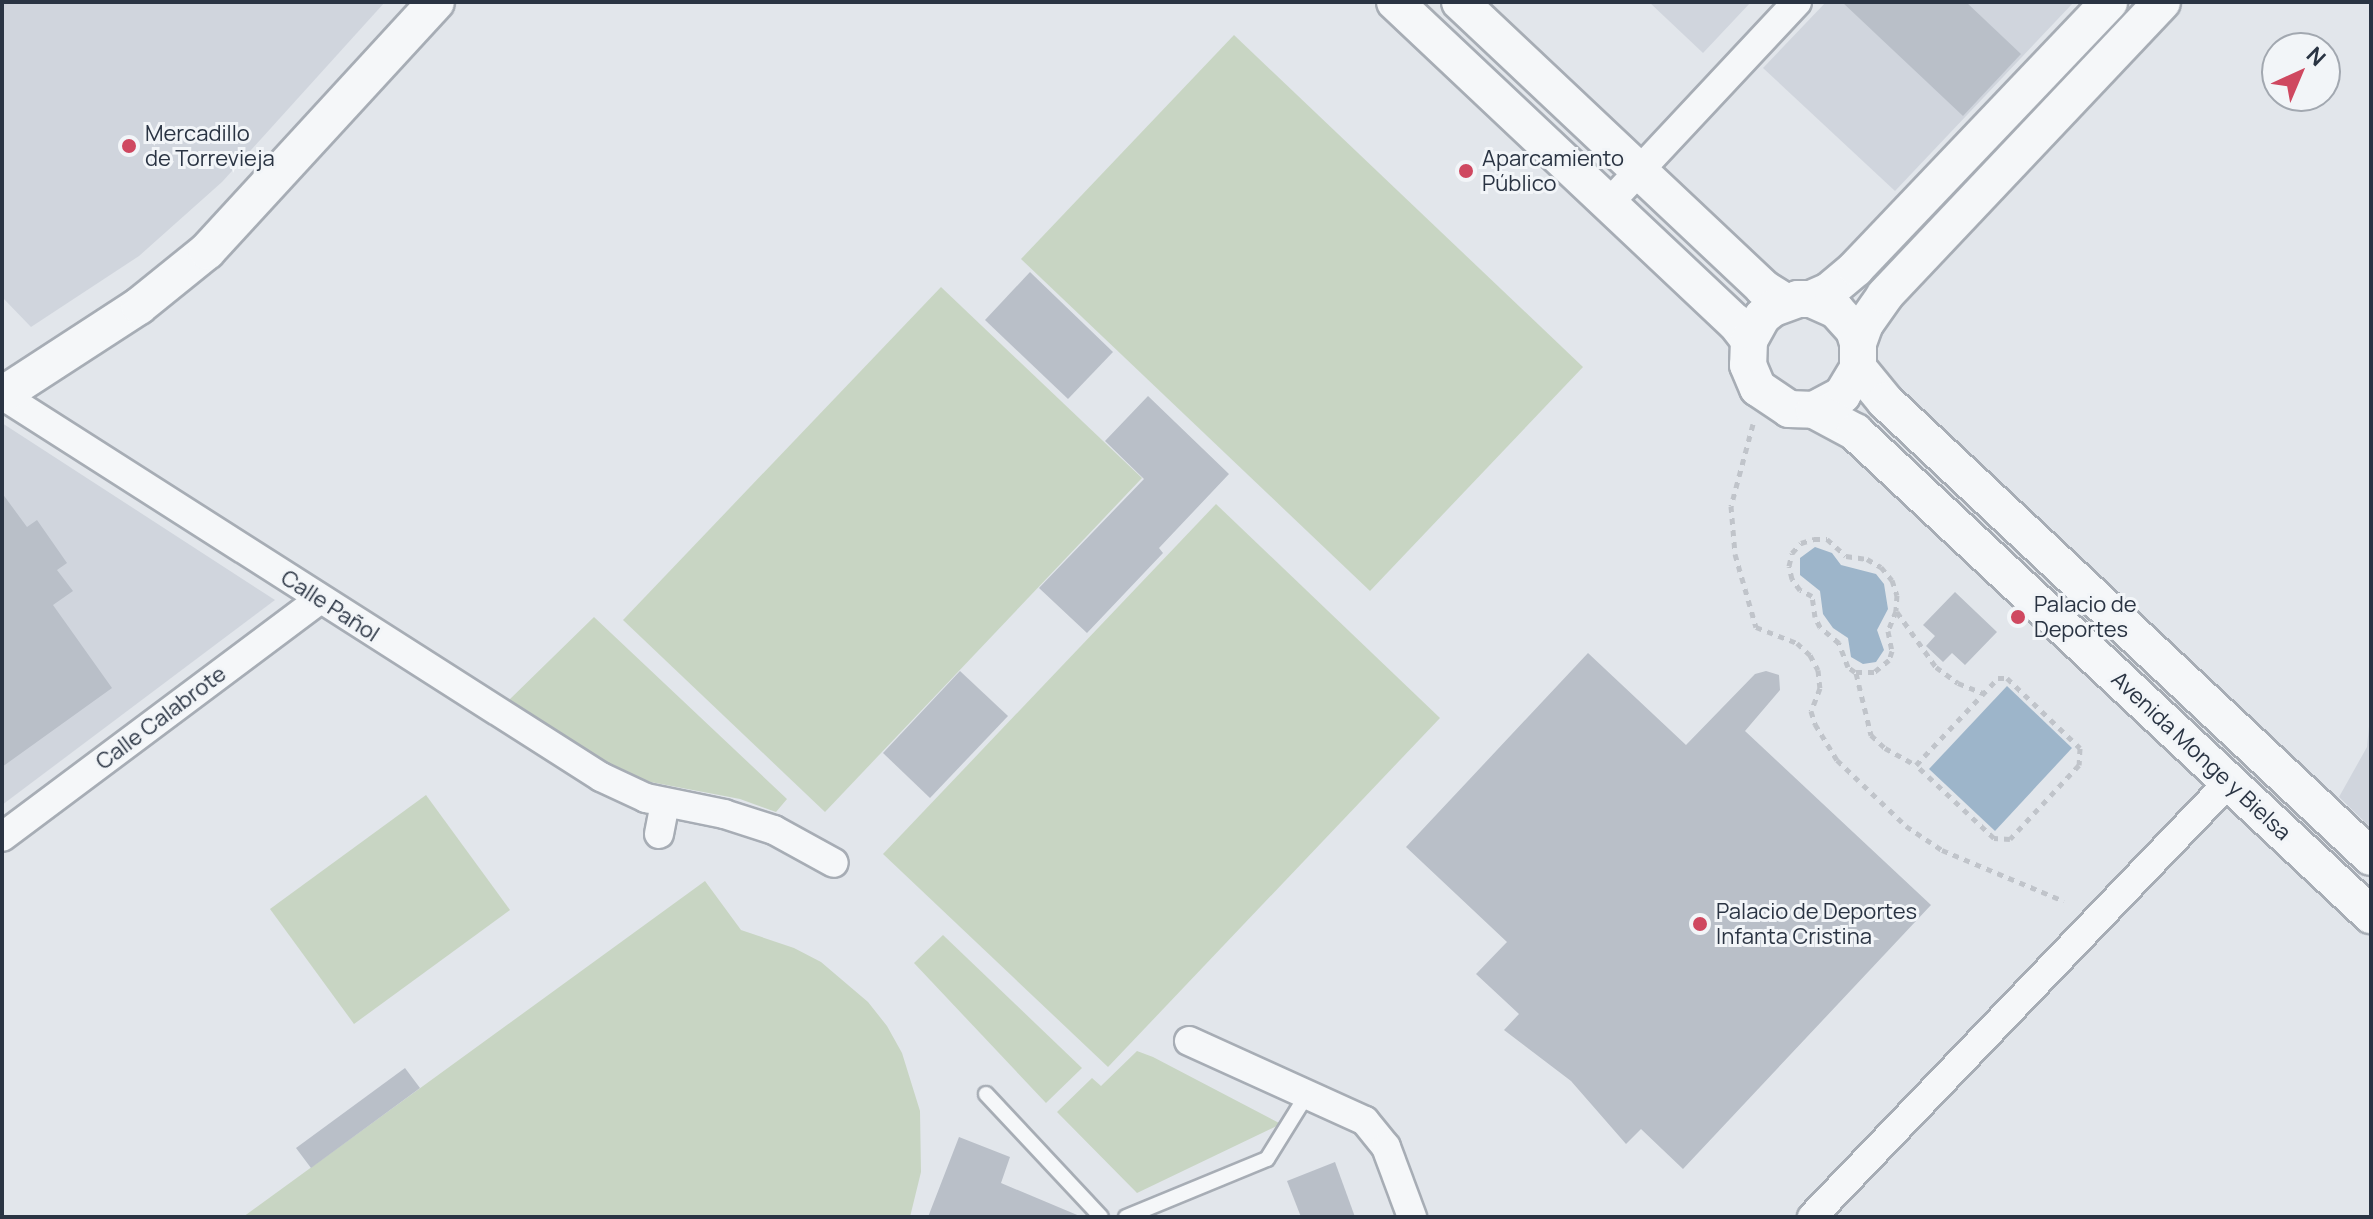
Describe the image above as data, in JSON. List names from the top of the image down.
{
  "streets": {
    "street": ["Calle Pañol", "Calle Calabrote", "Avenida Monge y Bielsa"]
  },
  "crossings": [
    ["Calle Pañol", "Calle Calabrote"]
  ],
  "places": [
    "Mercadillo de Torrevieja",
    "Aparcamiento Público",
    "Palacio de Deportes",
    "Palacio de Deportes Infanta Cristina"
  ],
  "north": "top right"
}
